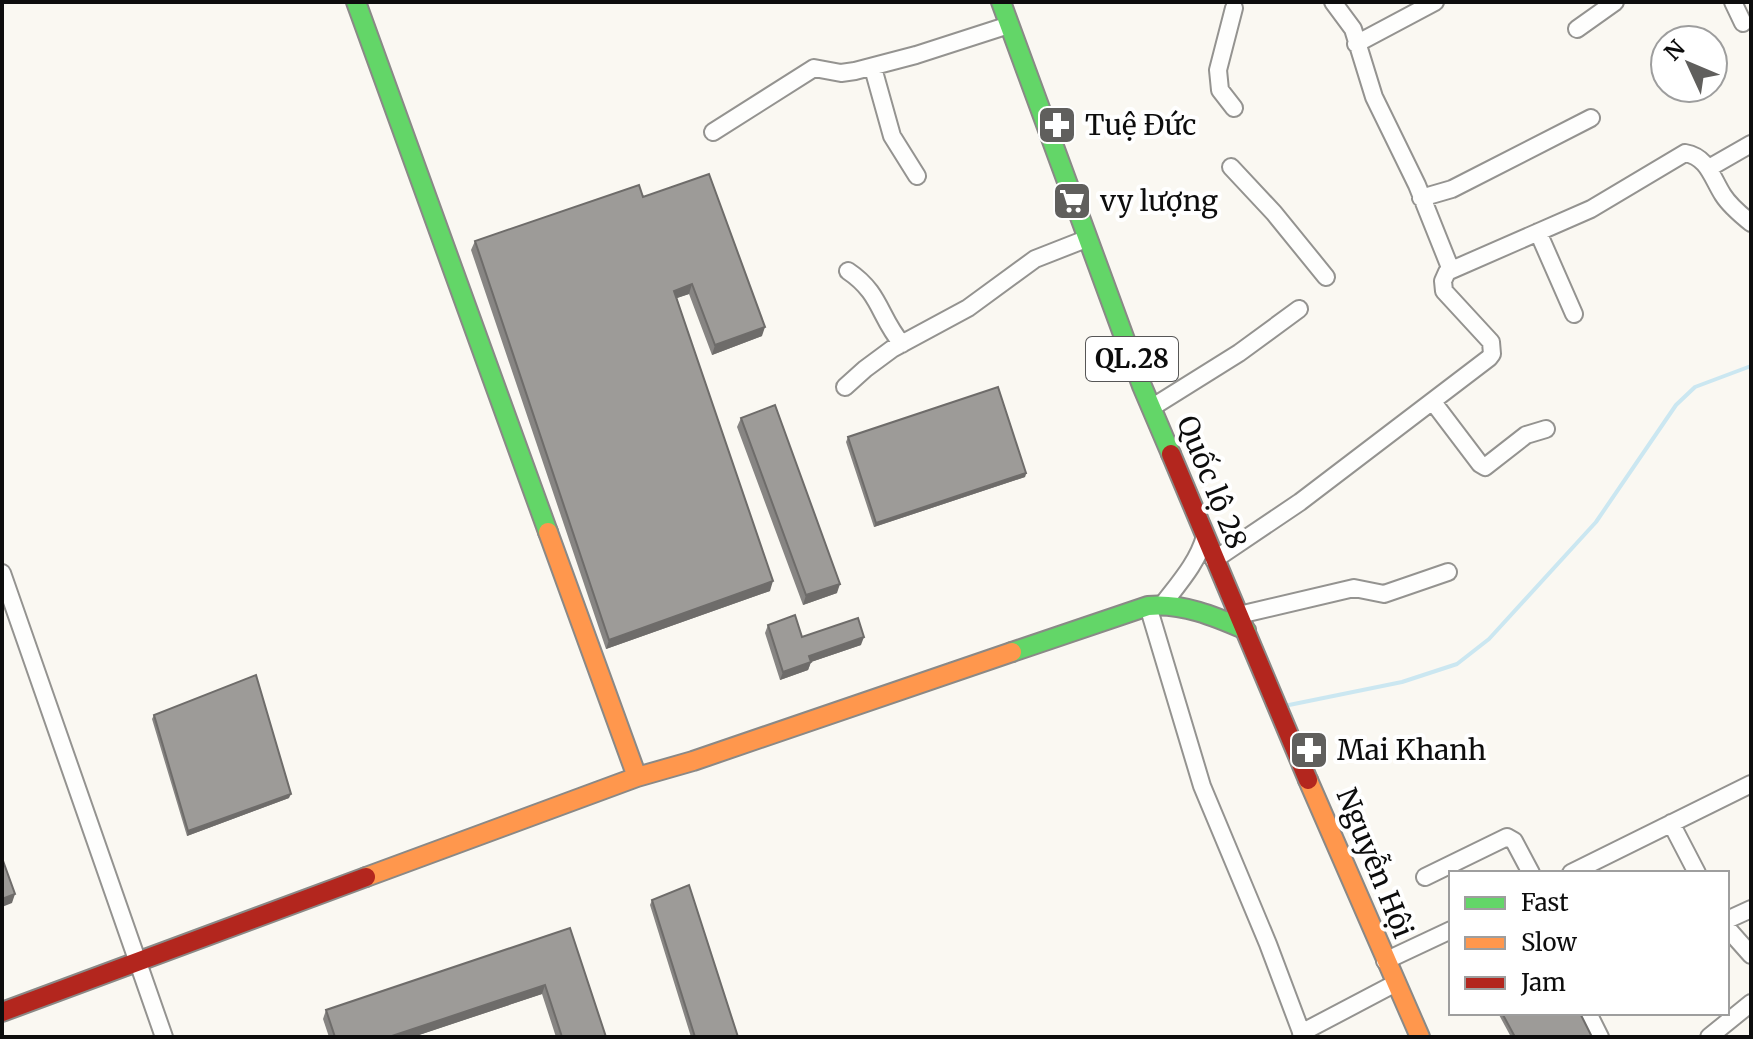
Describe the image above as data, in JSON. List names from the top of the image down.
{
  "streets": {
    "main road": ["QL.28", "Quốc lộ 28", "Nguyễn Hội"]
  },
  "crossings": [
    ["Quốc lộ 28", "Nguyễn Hội"]
  ],
  "places": {
    "pharmacy": ["Tuệ Đức", "Mai Khanh"],
    "supermarket": ["vy lượng"]
  },
  "legend": ["Fast", "Slow", "Jam"],
  "north": "top left"
}
